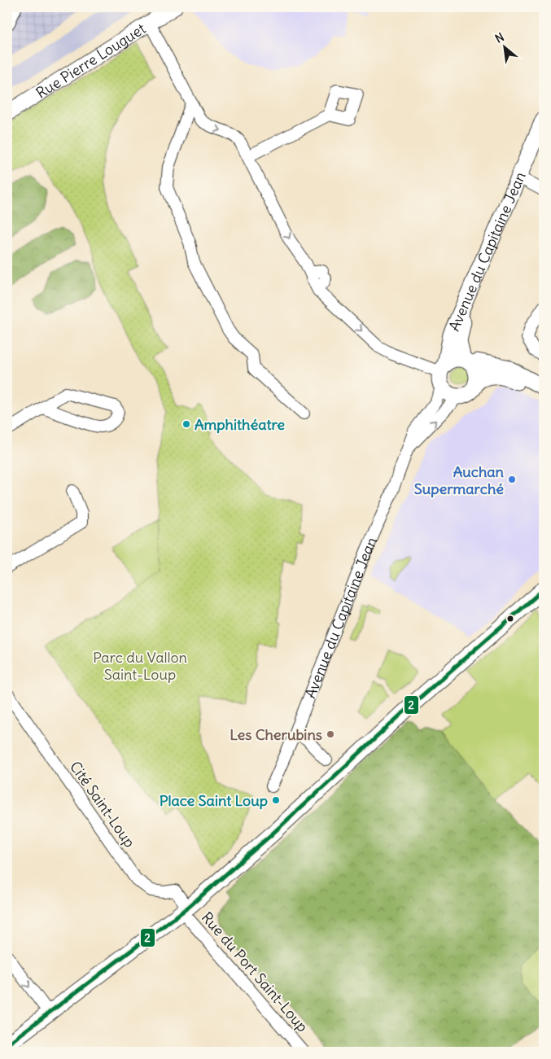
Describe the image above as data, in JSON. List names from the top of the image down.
{
  "streets": {
    "main road": ["Rue Pierre Louguet", "Avenue du Capitaine Jean"],
    "street": ["Cité Saint-Loup", "Rue du Port Saint-Loup"]
  },
  "crossings": [
    ["Cité Saint-Loup", "Rue du Port Saint-Loup"]
  ],
  "parks": ["Parc du Vallon Saint-Loup"],
  "places": [
    "Amphithéatre",
    "Auchan Supermarché",
    "Les Cherubins",
    "Place Saint Loup"
  ],
  "lines": ["transit line 2"],
  "north": "top left"
}
